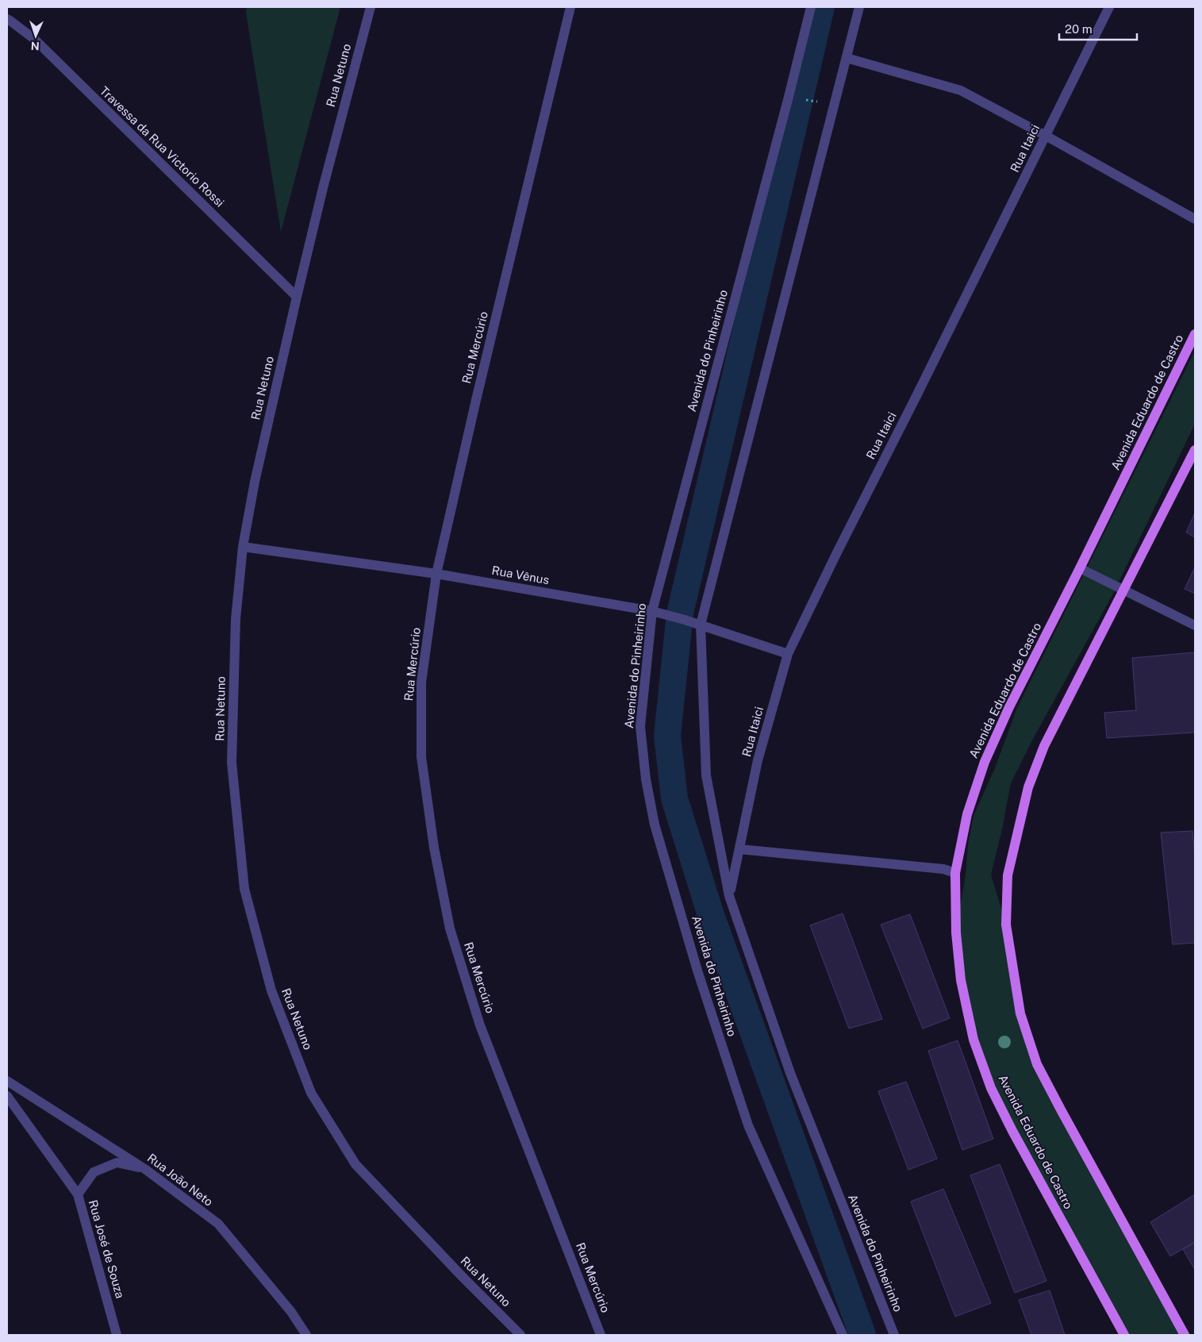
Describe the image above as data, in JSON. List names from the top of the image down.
{
  "streets": {
    "main road": ["Avenida Eduardo de Castro"],
    "street": [
      "Rua Netuno",
      "Travessa da Rua Victorio Rossi",
      "Rua Itaici",
      "Rua Mercúrio",
      "Avenida do Pinheirinho",
      "Rua Vênus",
      "Rua João Neto",
      "Rua José de Souza"
    ]
  },
  "crossings": [
    ["Rua Netuno", "Travessa da Rua Victorio Rossi"],
    ["Rua Netuno", "Rua Vênus"],
    ["Rua Itaici", "Avenida do Pinheirinho"],
    ["Rua Itaici", "Rua Vênus"],
    ["Rua Mercúrio", "Rua Vênus"],
    ["Avenida do Pinheirinho", "Rua Vênus"]
  ],
  "scale_bar": "20 m",
  "north": "bottom"
}
